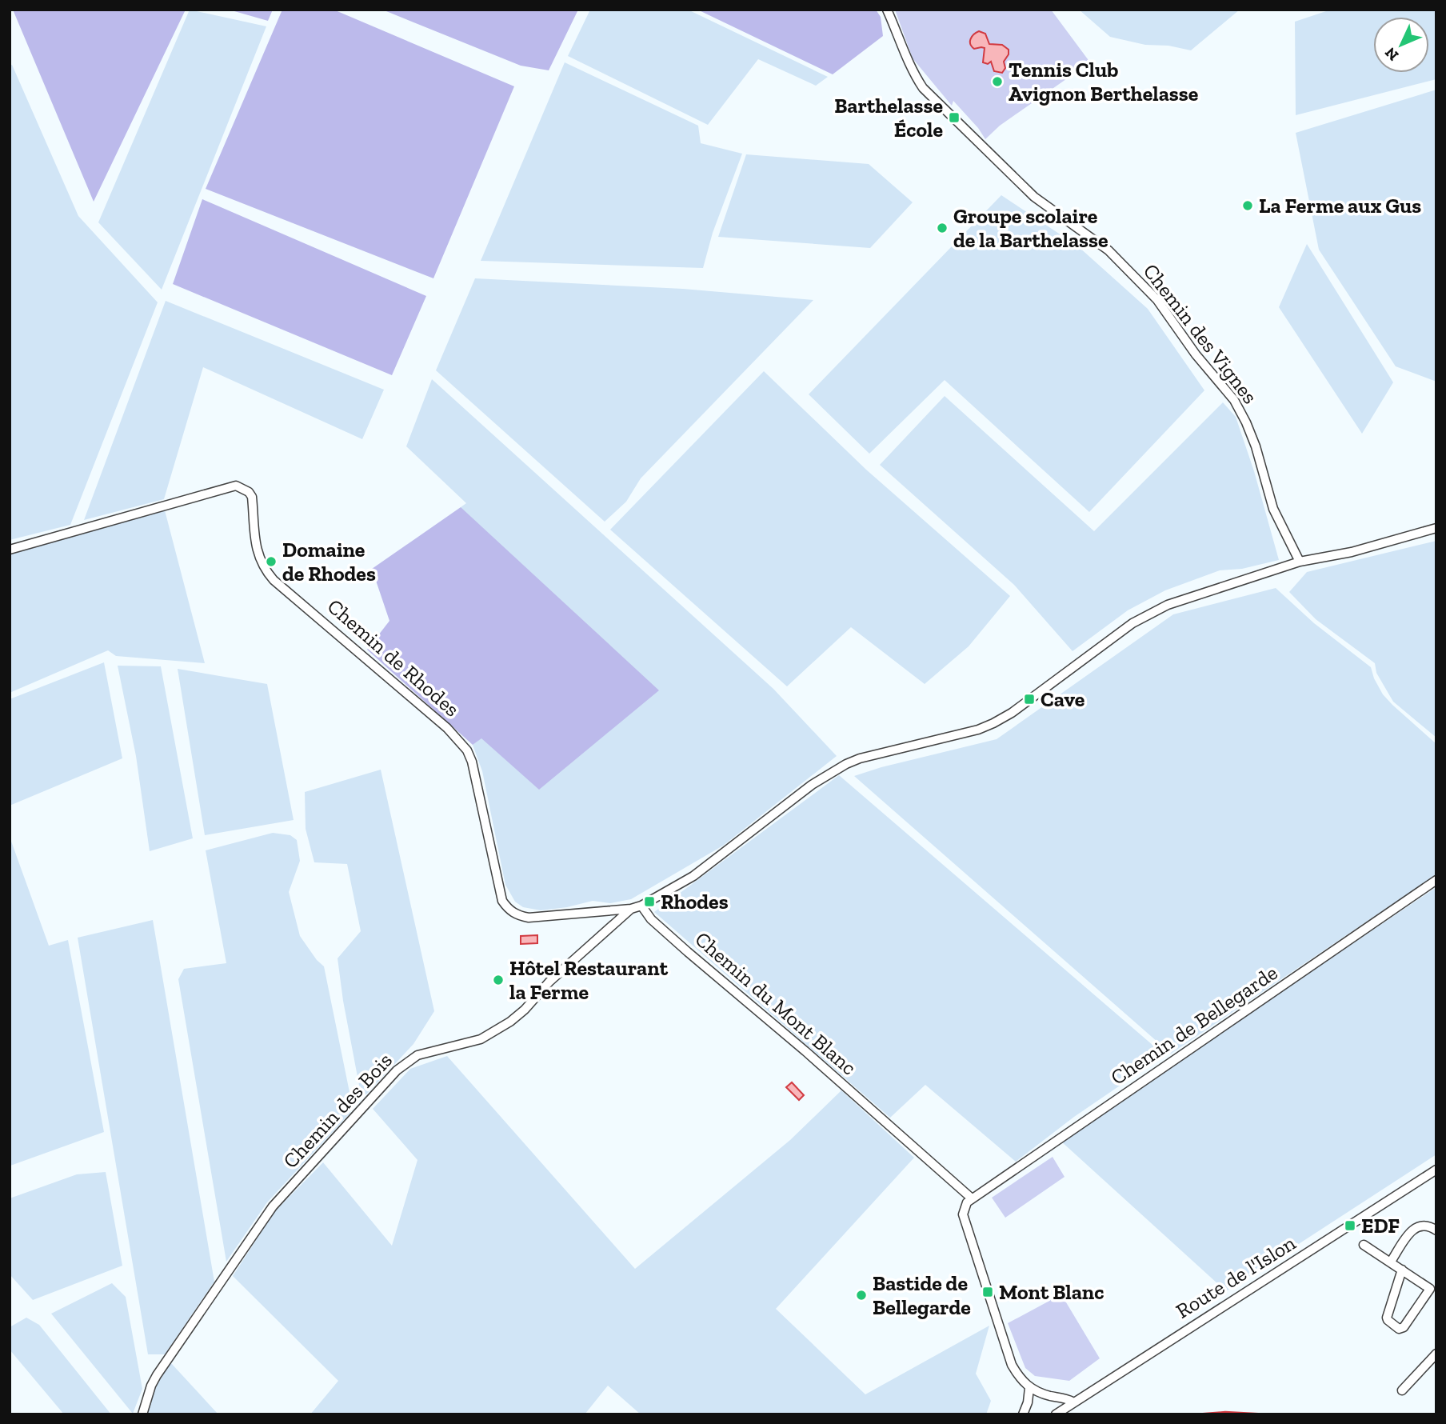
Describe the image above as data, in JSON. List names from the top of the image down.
{
  "streets": {
    "street": [
      "Chemin des Vignes",
      "Chemin de Rhodes",
      "Chemin du Mont Blanc",
      "Chemin de Bellegarde",
      "Chemin des Bois",
      "Route de l'Islon"
    ]
  },
  "crossings": [
    ["Chemin de Rhodes", "Chemin du Mont Blanc"],
    ["Chemin de Rhodes", "Chemin des Bois"],
    ["Chemin du Mont Blanc", "Chemin de Bellegarde"]
  ],
  "places": {
    "other": [
      "Tennis Club Avignon Berthelasse",
      "La Ferme aux Gus",
      "Groupe scolaire de la Barthelasse",
      "Domaine de Rhodes",
      "Hôtel Restaurant la Ferme",
      "Bastide de Bellegarde"
    ],
    "transit": [
      "Barthelasse École",
      "Cave",
      "Rhodes",
      "EDF",
      "Mont Blanc"
    ]
  },
  "north": "bottom left"
}
